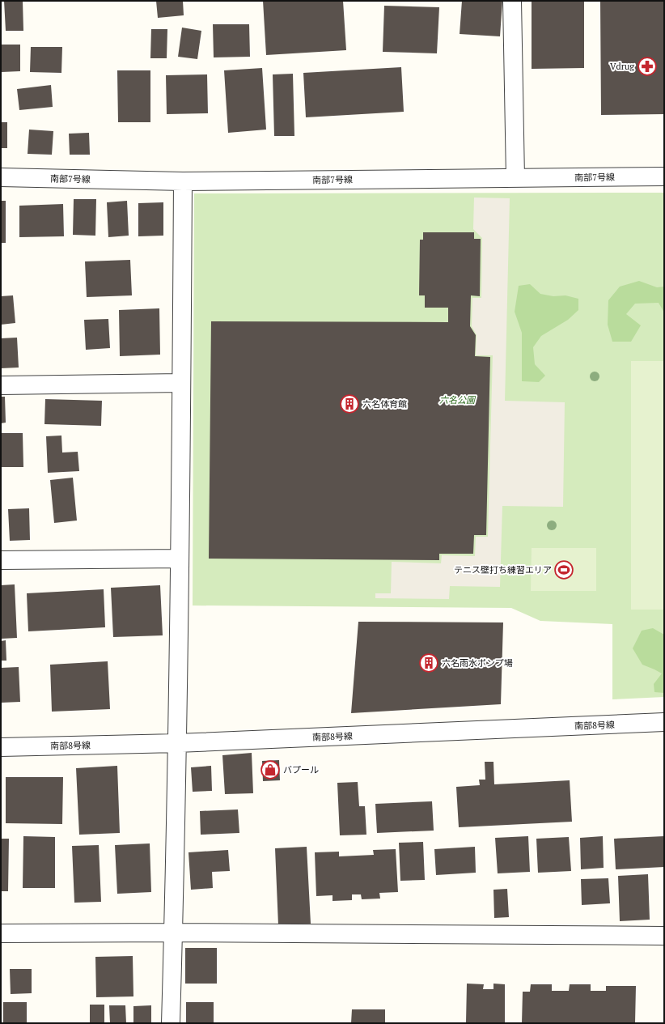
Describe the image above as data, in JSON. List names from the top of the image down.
{
  "streets": {
    "street": ["南部7号線", "南部8号線"]
  },
  "parks": ["六名公園"],
  "places": {
    "pharmacy": ["Vdrug"],
    "building": ["六名体育館", "六名雨水ポンプ場"],
    "sports": ["テニス壁打ち練習エリア"],
    "shop": ["バプール"]
  }
}
